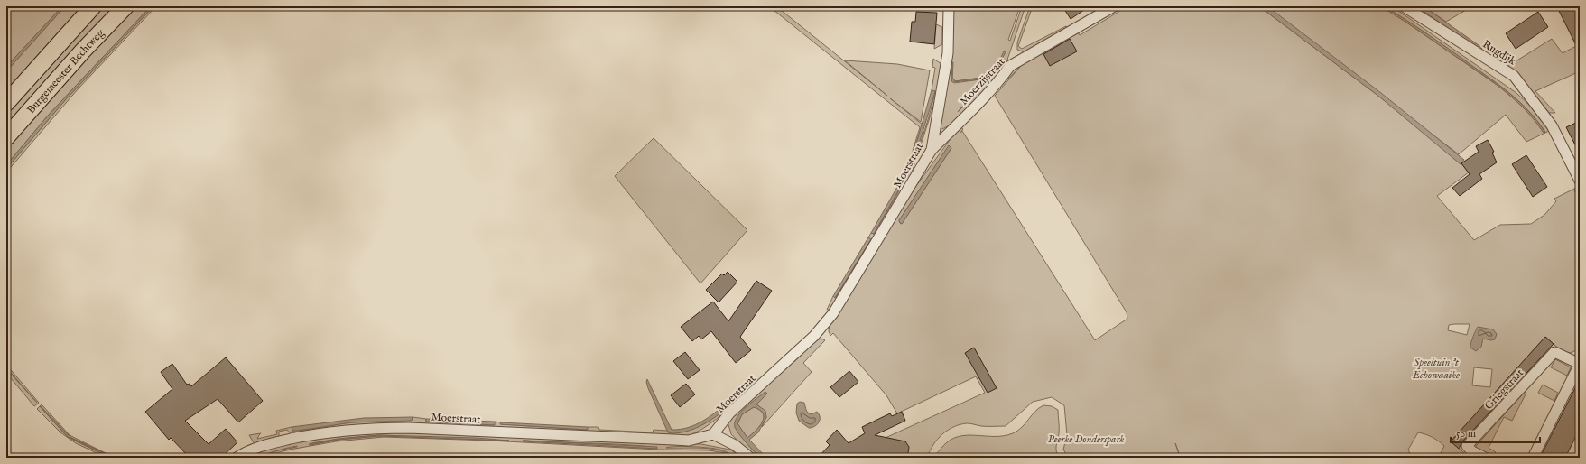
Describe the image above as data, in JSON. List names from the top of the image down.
{
  "streets": {
    "main road": ["Burgemeester Bechtweg"],
    "street": [
      "Rugdijk",
      "Moerzijstraat",
      "Moerstraat",
      "Griegstraat"
    ]
  },
  "crossings": [
    ["Moerzijstraat", "Moerstraat"]
  ],
  "parks": ["Speeltuin 't Echowaaike", "Peerke Donderspark"],
  "scale_bar": "50 m"
}
